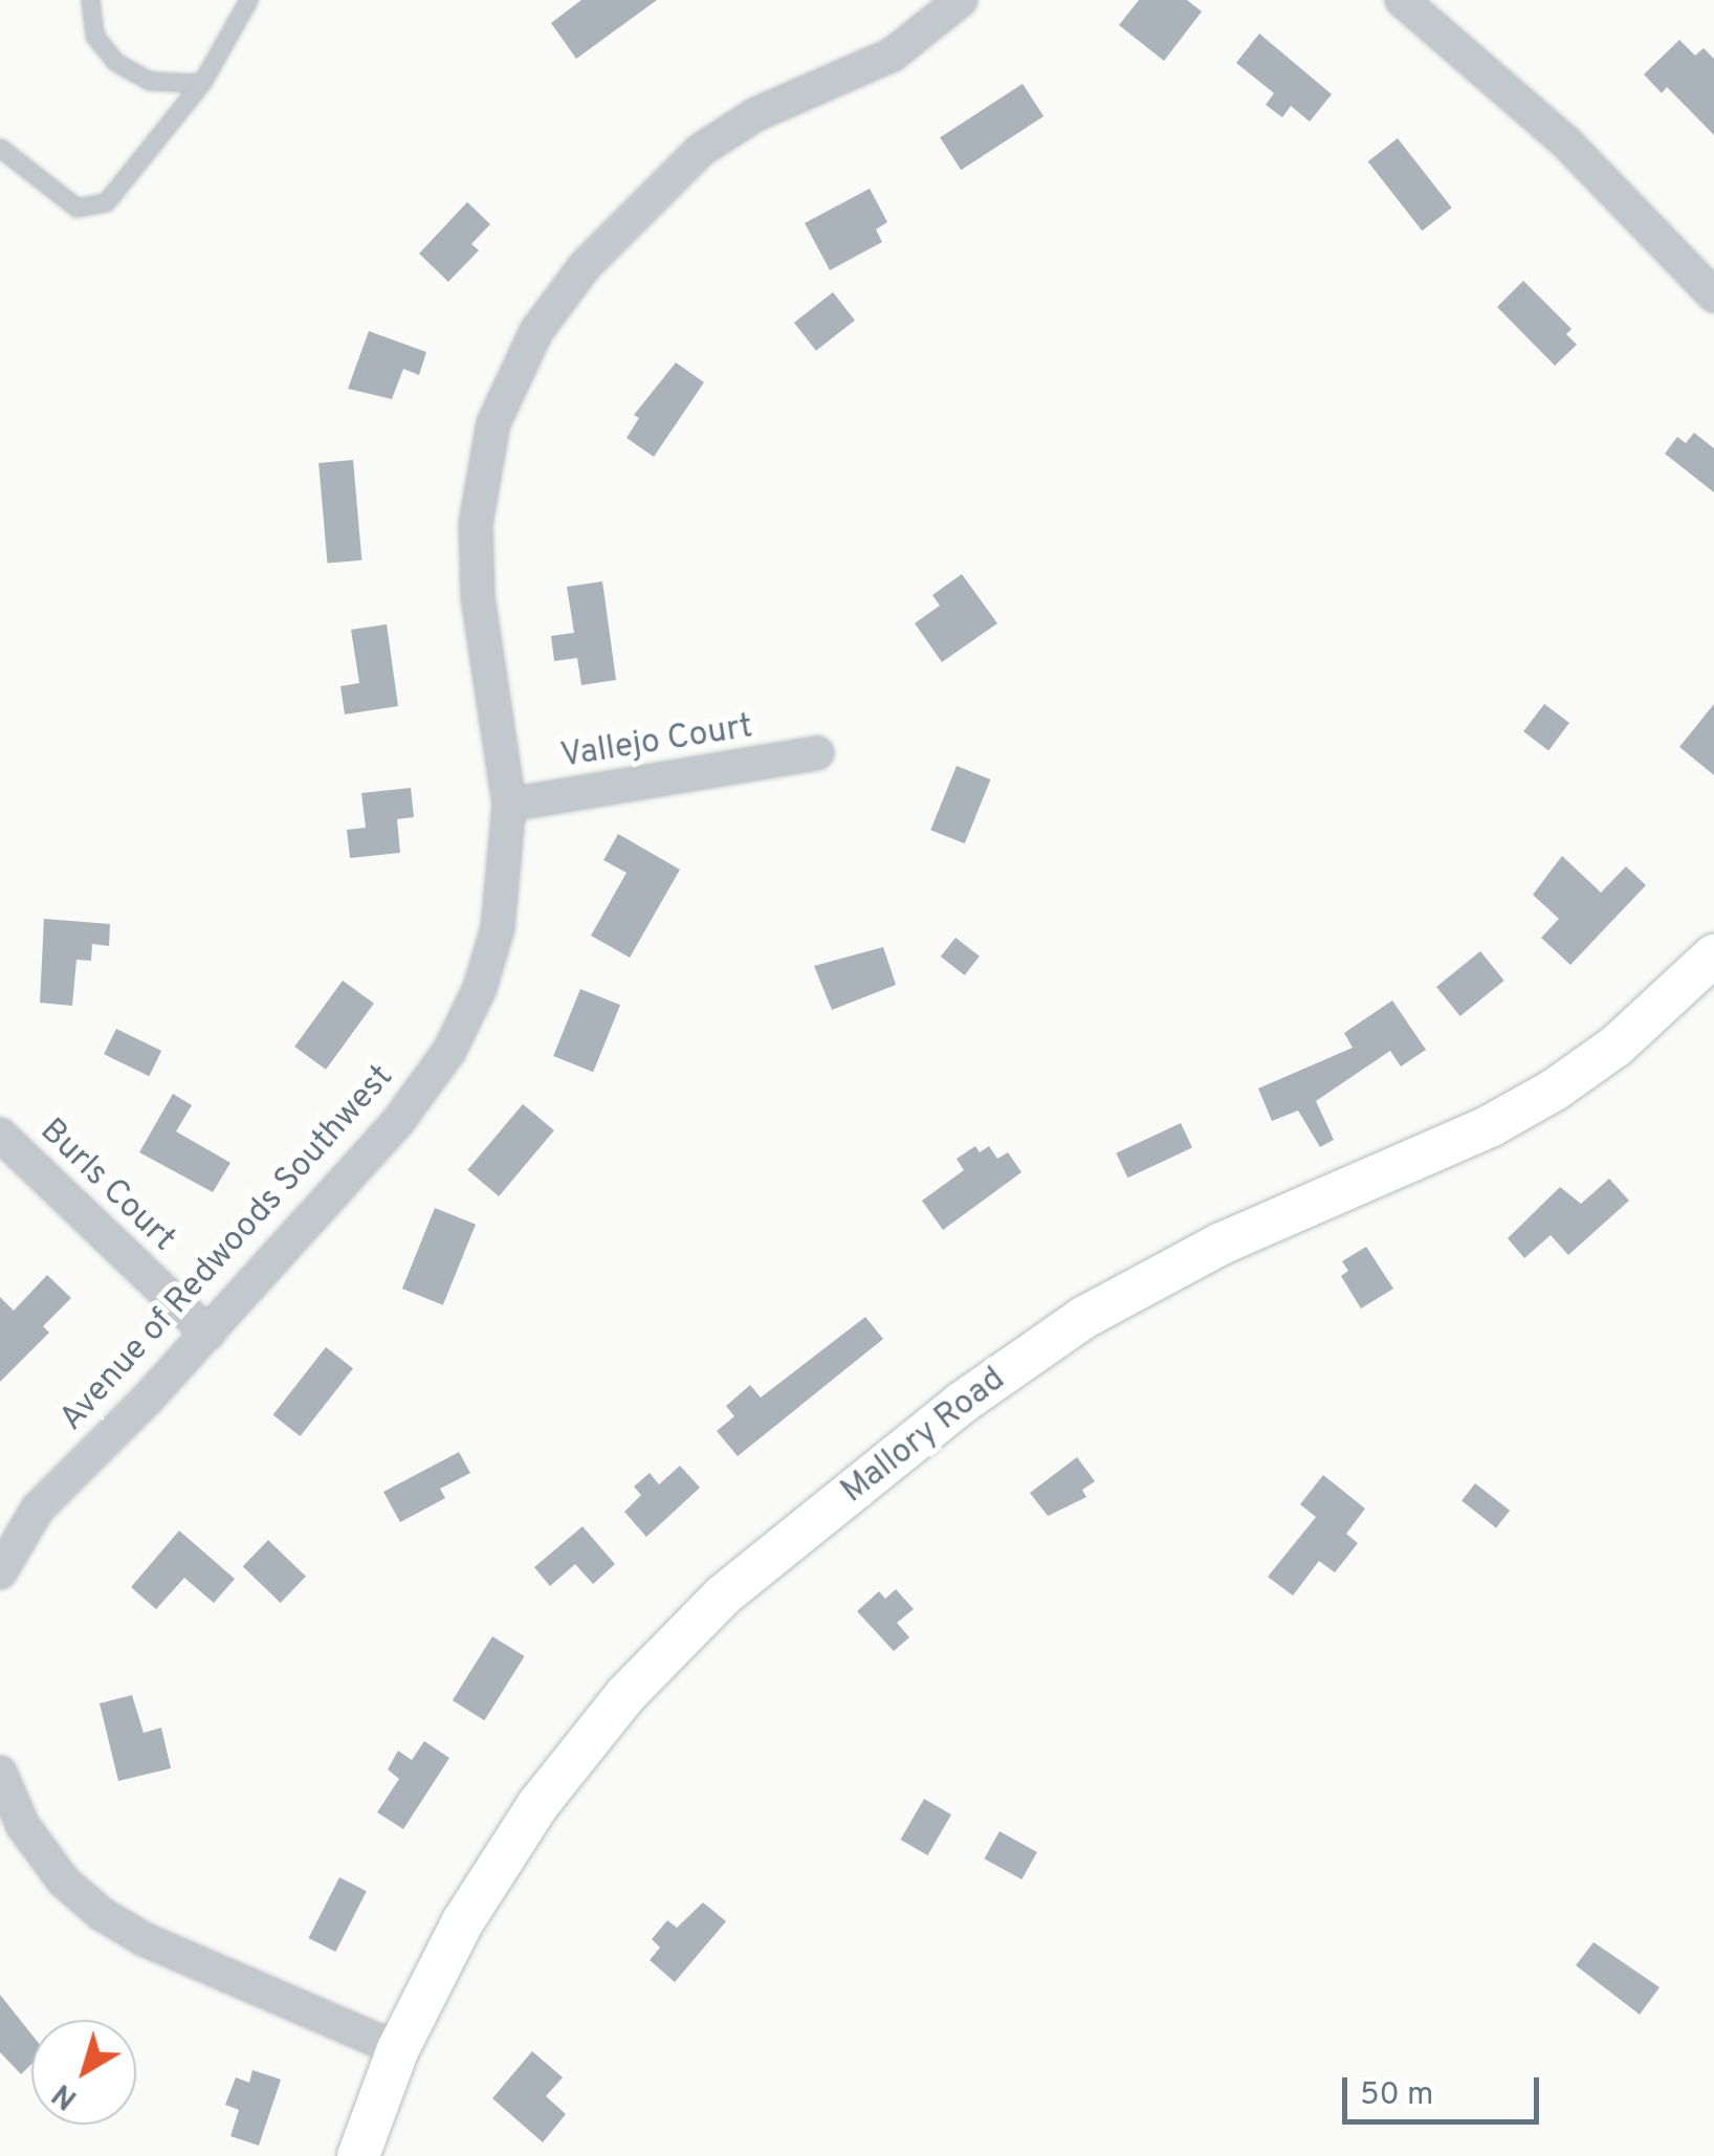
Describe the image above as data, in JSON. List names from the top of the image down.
{
  "streets": {
    "street": [
      "Vallejo Court",
      "Burls Court",
      "Avenue of Redwoods Southwest",
      "Mallory Road"
    ]
  },
  "crossings": [
    ["Vallejo Court", "Avenue of Redwoods Southwest"],
    ["Burls Court", "Avenue of Redwoods Southwest"]
  ],
  "scale_bar": "50 m",
  "north": "bottom left"
}
